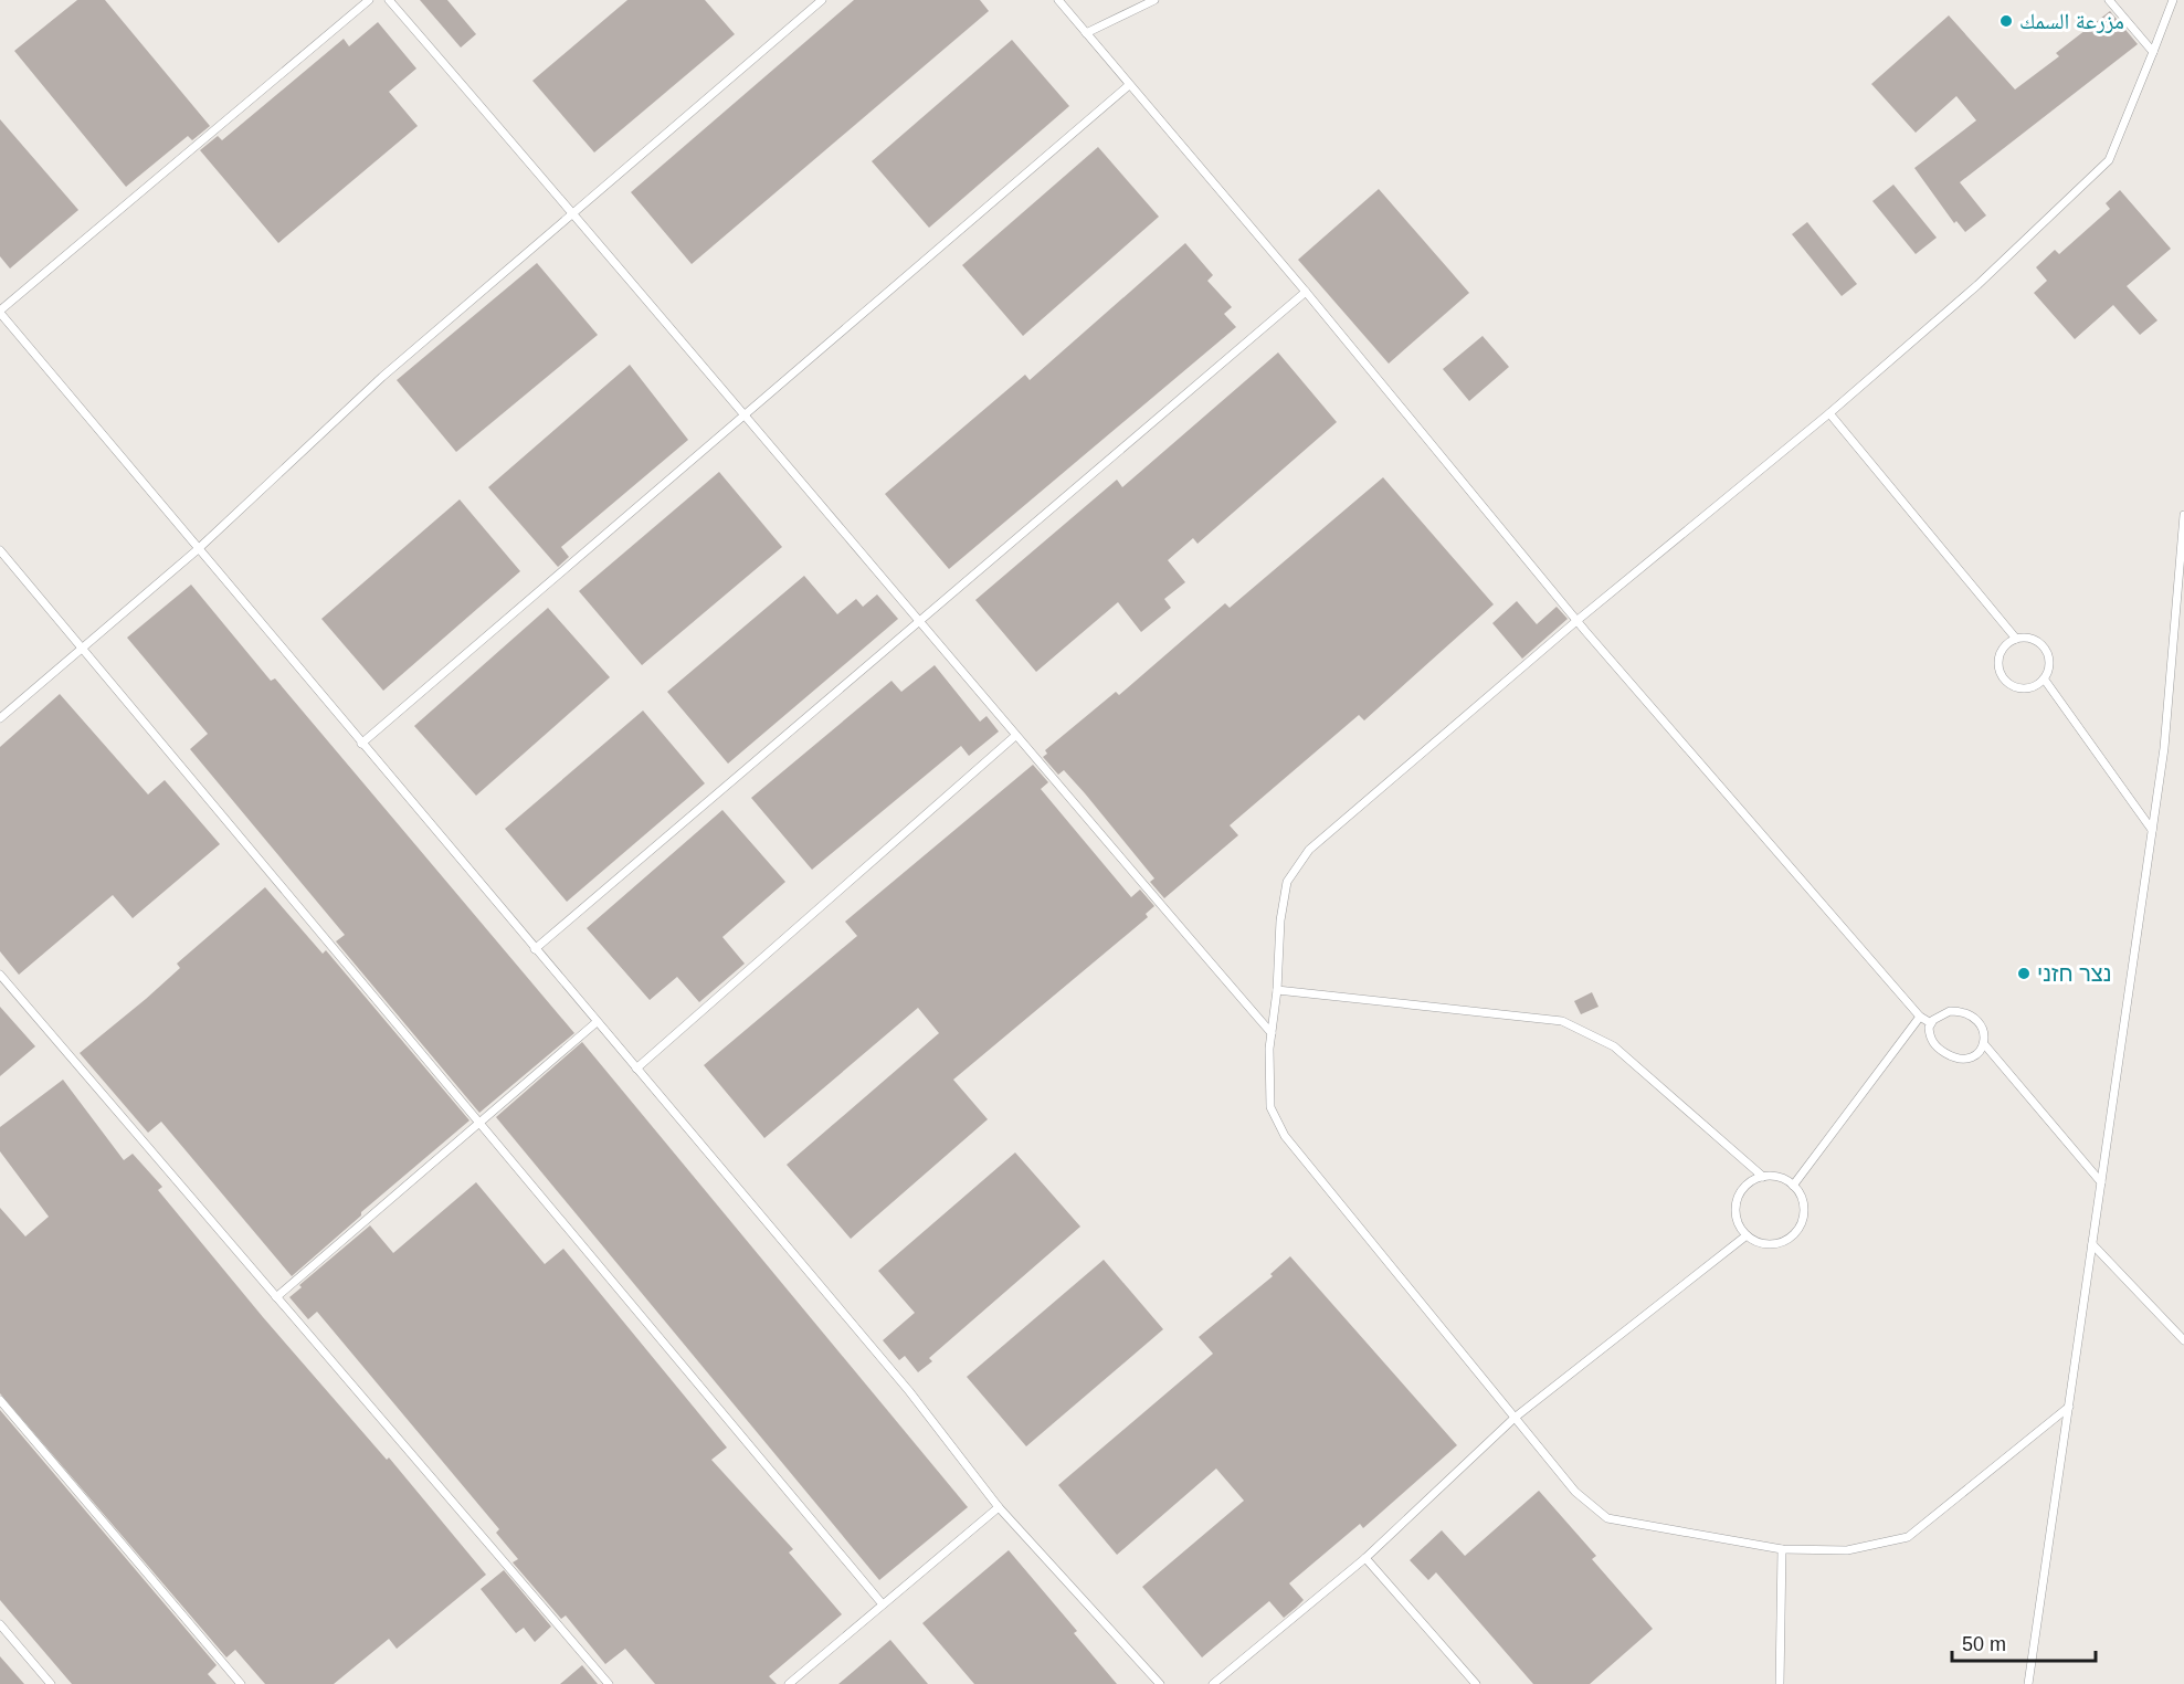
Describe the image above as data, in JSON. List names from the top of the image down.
{
  "places": ["مزرعة السمك", "נצר חזני"],
  "scale_bar": "50 m"
}
